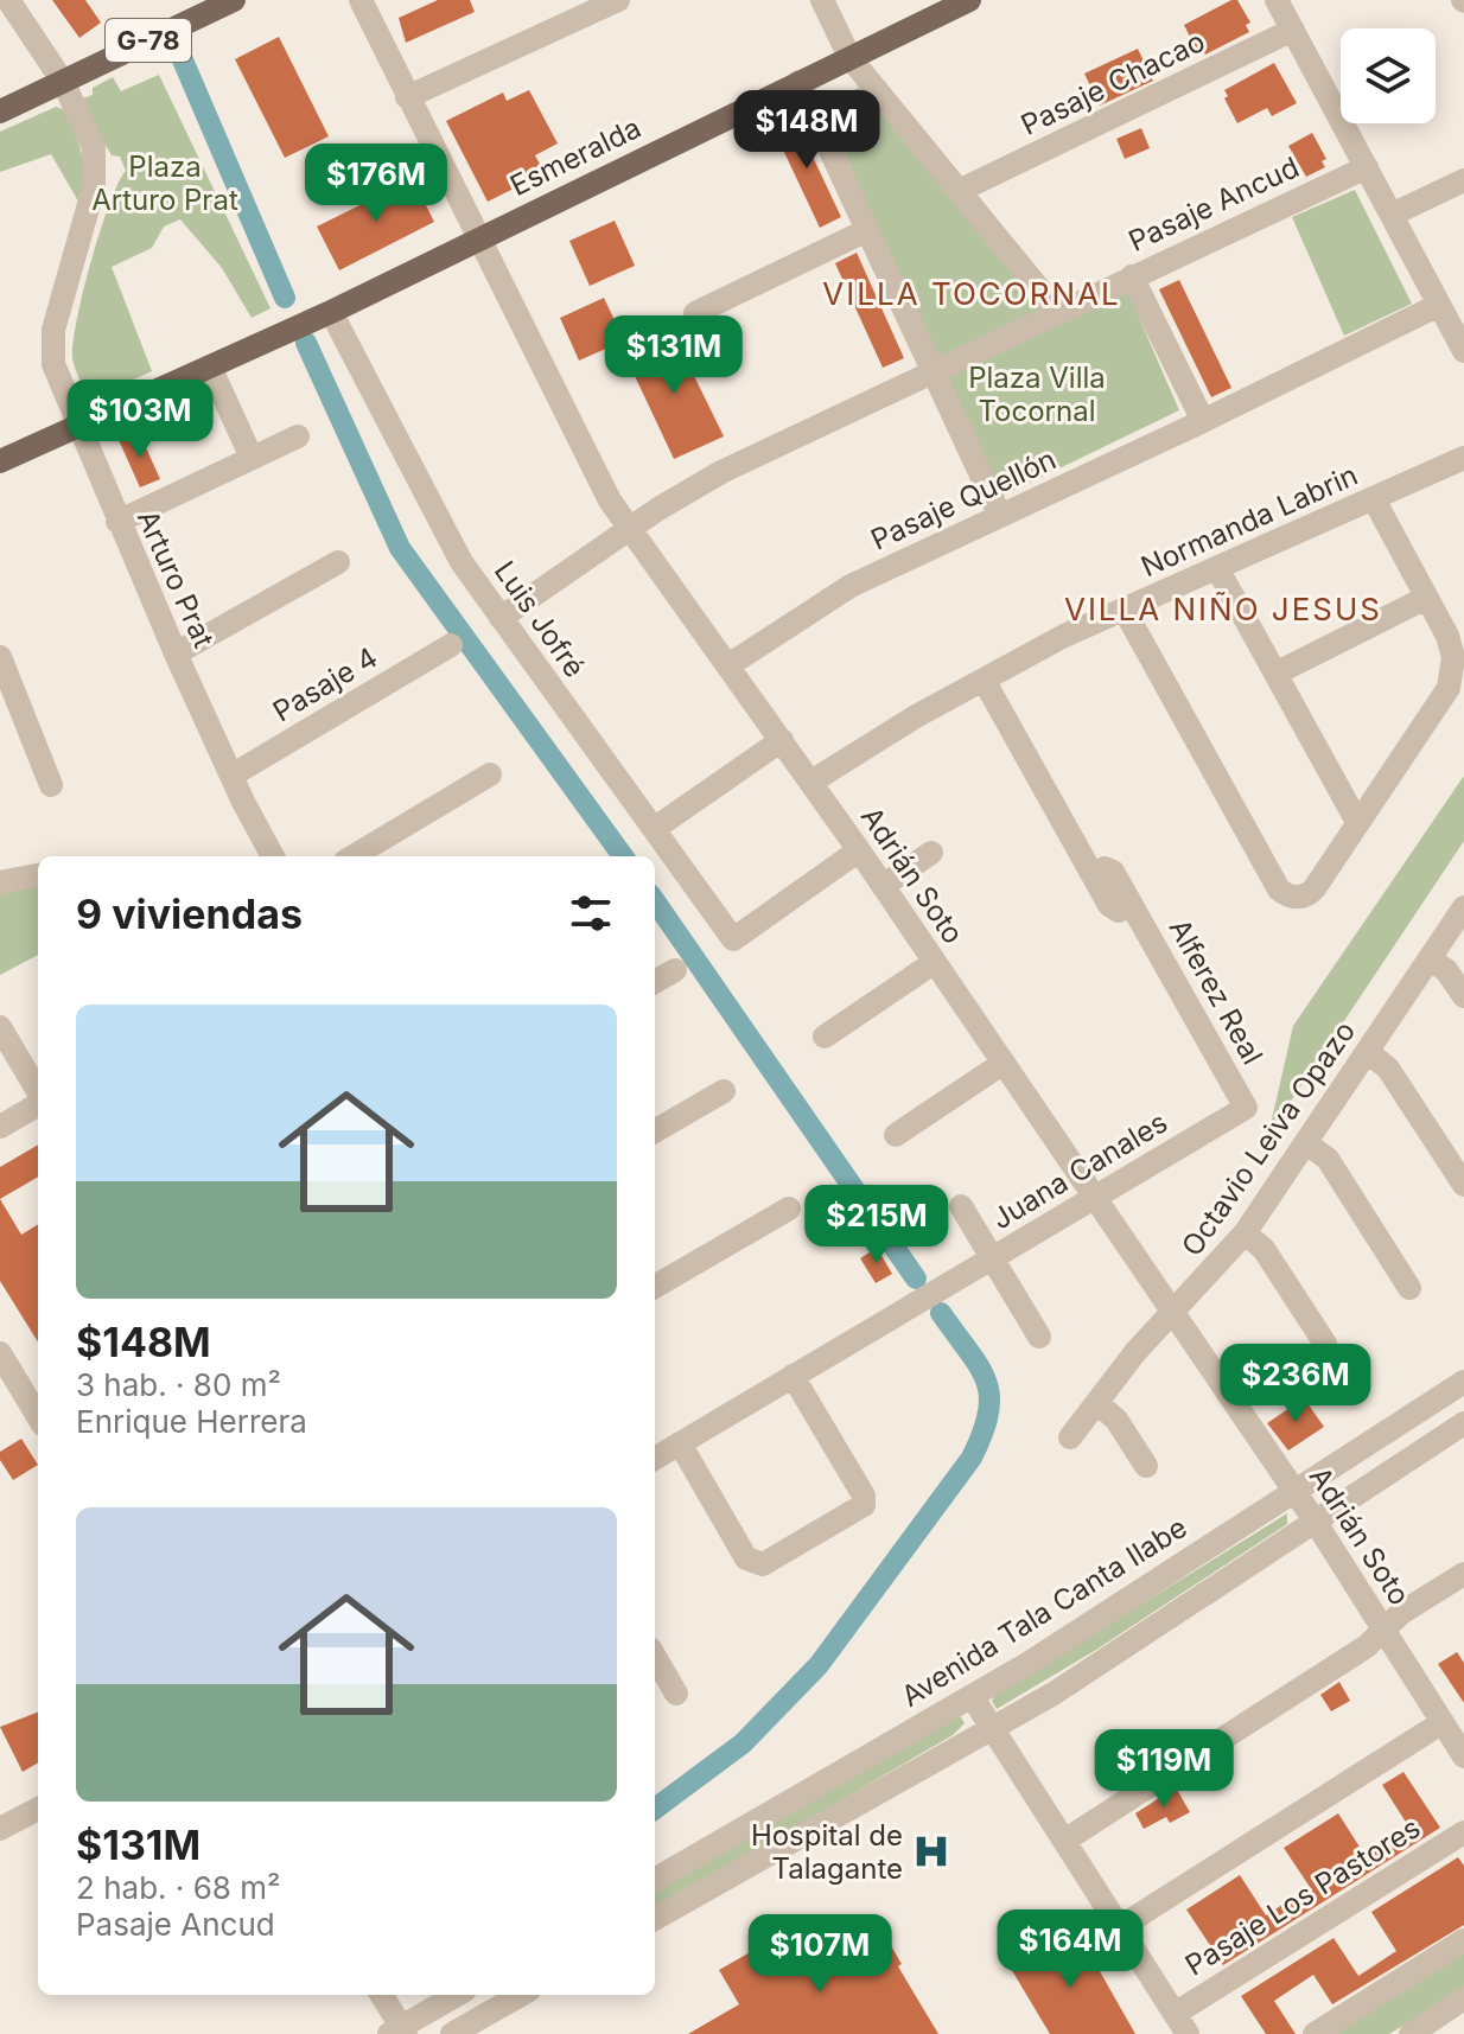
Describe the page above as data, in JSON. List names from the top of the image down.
{
  "streets": {
    "main road": ["G-78", "Esmeralda"],
    "street": [
      "Pasaje Chacao",
      "Pasaje Ancud",
      "Pasaje Quellón",
      "Normanda Labrin",
      "Arturo Prat",
      "Luis Jofré",
      "Pasaje 4",
      "Adrián Soto",
      "Alferez Real",
      "Octavio Leiva Opazo",
      "Juana Canales",
      "Avenida Tala Canta Ilabe",
      "Pasaje Los Pastores"
    ]
  },
  "crossings": [
    ["G-78", "Arturo Prat"],
    ["Esmeralda", "Arturo Prat"],
    ["Esmeralda", "Luis Jofré"],
    ["Esmeralda", "Adrián Soto"],
    ["Pasaje Ancud", "Luis Jofré"],
    ["Pasaje Ancud", "Adrián Soto"],
    ["Pasaje Quellón", "Adrián Soto"],
    ["Normanda Labrin", "Adrián Soto"],
    ["Normanda Labrin", "Alferez Real"],
    ["Arturo Prat", "Pasaje 4"],
    ["Luis Jofré", "Adrián Soto"],
    ["Adrián Soto", "Octavio Leiva Opazo"],
    ["Adrián Soto", "Juana Canales"],
    ["Adrián Soto", "Avenida Tala Canta Ilabe"],
    ["Alferez Real", "Juana Canales"]
  ],
  "districts": ["VILLA TOCORNAL", "VILLA NIÑO JESUS"],
  "parks": ["Plaza Arturo Prat", "Plaza Villa Tocornal"],
  "places": {
    "hospital": ["Hospital de Talagante"]
  },
  "page": {
    "price": [
      "$148M",
      "$176M",
      "$131M",
      "$103M",
      "$215M",
      "$236M",
      "$119M",
      "$164M",
      "$107M"
    ],
    "heading": "9 viviendas",
    "list": [
      {
        "name": "$148M",
        "note": "3 hab. · 80 m² · Enrique Herrera"
      },
      {
        "name": "$131M",
        "note": "2 hab. · 68 m² · Pasaje Ancud"
      }
    ]
  }
}
